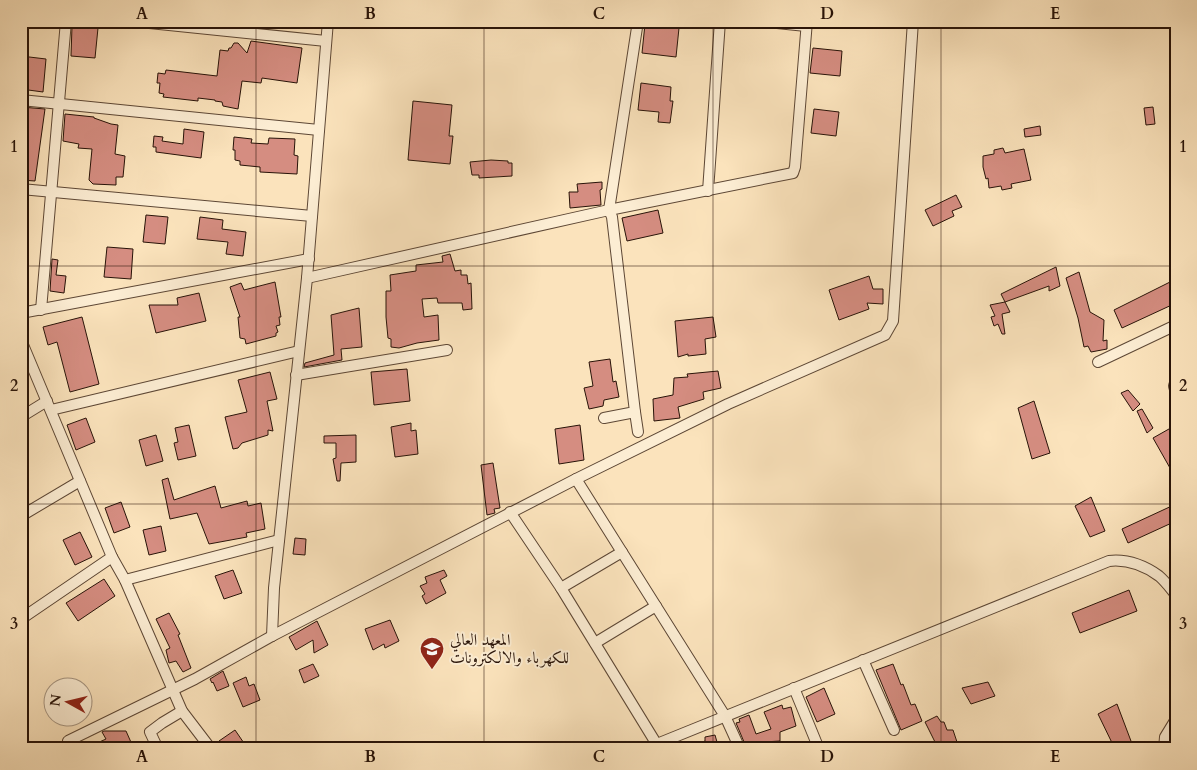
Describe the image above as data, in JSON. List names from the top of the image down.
{
  "places": {
    "school or university": ["المعهد العالي للكهرباء والالكترونات"]
  },
  "north": "left",
  "grid": {
    "columns": [
      "A",
      "B",
      "C",
      "D",
      "E"
    ],
    "rows": ["1", "2", "3"]
  }
}
